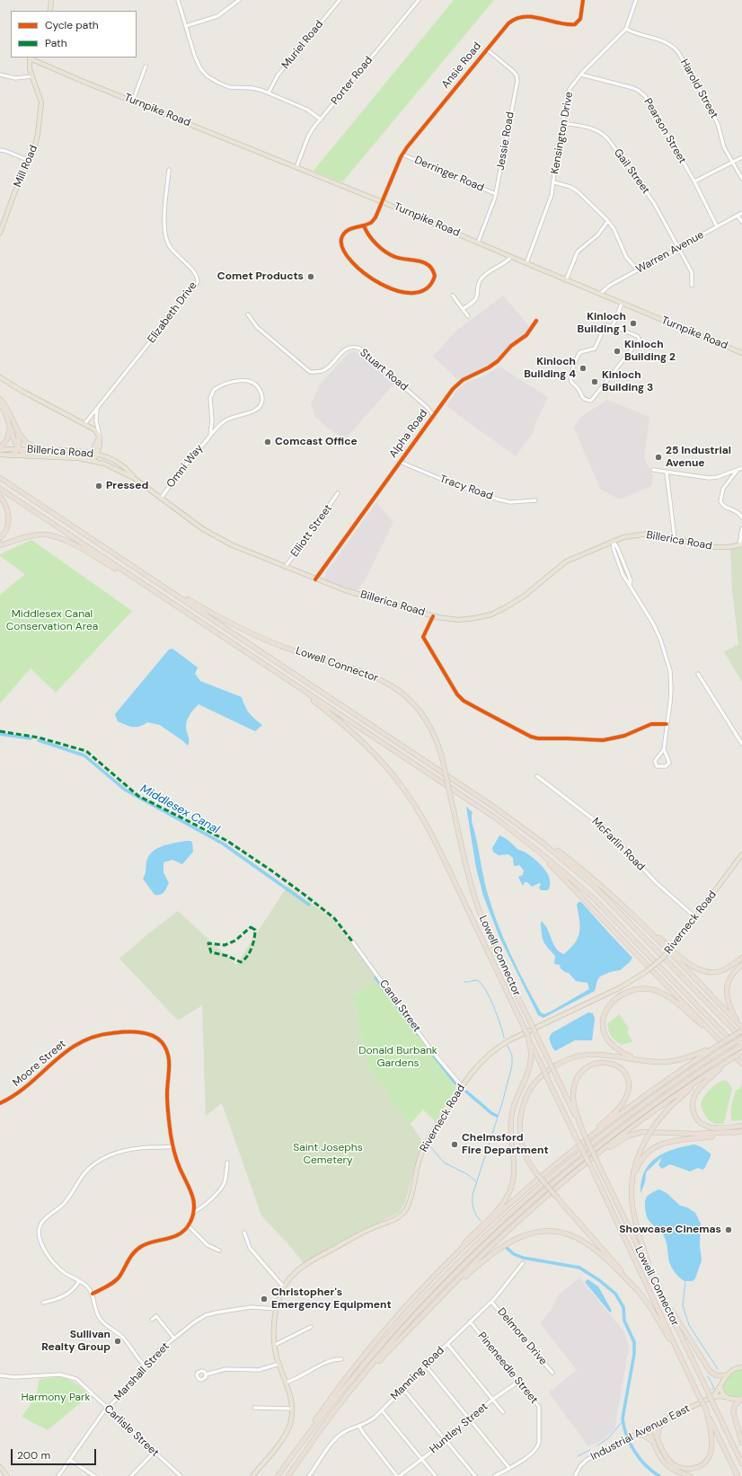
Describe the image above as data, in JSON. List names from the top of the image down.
{
  "streets": {
    "highway": ["Lowell Connector"],
    "main road": [
      "Turnpike Road",
      "Mill Road",
      "Billerica Road",
      "Riverneck Road",
      "Industrial Avenue East"
    ],
    "street": [
      "Muriel Road",
      "Ansie Road",
      "Porter Road",
      "Harold Street",
      "Pearson Street",
      "Kensington Drive",
      "Jessie Road",
      "Gail Street",
      "Derringer Road",
      "Warren Avenue",
      "Elizabeth Drive",
      "Stuart Road",
      "Alpha Road",
      "Omni Way",
      "Tracy Road",
      "Elliott Street",
      "McFarlin Road",
      "Canal Street",
      "Moore Street",
      "Delmore Drive",
      "Pineneedle Street",
      "Marshall Street",
      "Manning Road",
      "Huntley Street",
      "Carlisle Street"
    ]
  },
  "crossings": [
    ["Ansie Road", "Turnpike Road"],
    ["Ansie Road", "Jessie Road"],
    ["Ansie Road", "Derringer Road"],
    ["Porter Road", "Turnpike Road"],
    ["Harold Street", "Kensington Drive"],
    ["Turnpike Road", "Kensington Drive"],
    ["Turnpike Road", "Jessie Road"],
    ["Turnpike Road", "Mill Road"],
    ["Turnpike Road", "Warren Avenue"],
    ["Pearson Street", "Kensington Drive"],
    ["Pearson Street", "Warren Avenue"],
    ["Kensington Drive", "Gail Street"],
    ["Jessie Road", "Derringer Road"],
    ["Gail Street", "Warren Avenue"],
    ["Stuart Road", "Alpha Road"],
    ["Alpha Road", "Billerica Road"],
    ["Alpha Road", "Tracy Road"],
    ["Billerica Road", "Omni Way"],
    ["Billerica Road", "Elliott Street"],
    ["McFarlin Road", "Riverneck Road"],
    ["Riverneck Road", "Canal Street"],
    ["Riverneck Road", "Marshall Street"],
    ["Delmore Drive", "Manning Road"],
    ["Pineneedle Street", "Manning Road"],
    ["Pineneedle Street", "Huntley Street"],
    ["Marshall Street", "Carlisle Street"]
  ],
  "water": ["Middlesex Canal"],
  "parks": [
    "Middlesex Canal Conservation Area",
    "Donald Burbank Gardens",
    "Saint Josephs Cemetery",
    "Harmony Park"
  ],
  "places": [
    "Comet Products",
    "Kinloch Building 1",
    "Kinloch Building 2",
    "Kinloch Building 4",
    "Kinloch Building 3",
    "Comcast Office",
    "25 Industrial Avenue",
    "Pressed",
    "Chelmsford Fire Department",
    "Showcase Cinemas",
    "Christopher's Emergency Equipment",
    "Sullivan Realty Group"
  ],
  "legend": ["Cycle path", "Path"],
  "scale_bar": "200 m"
}
